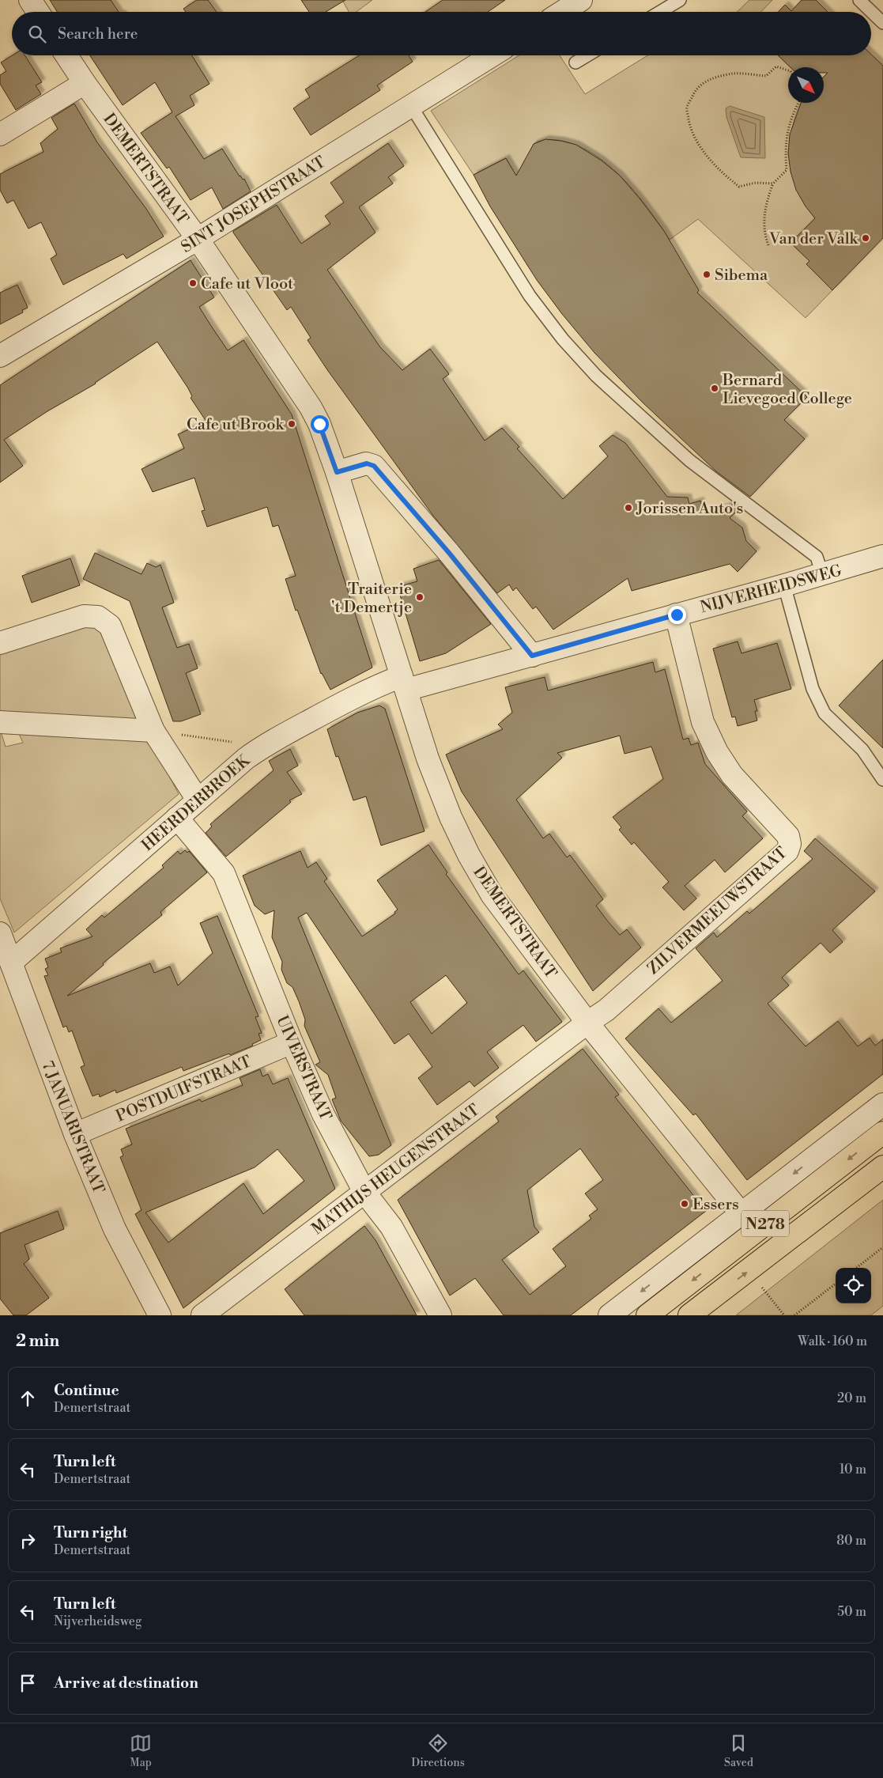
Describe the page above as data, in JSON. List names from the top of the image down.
{
  "streets": {
    "main road": ["N278"],
    "street": [
      "DEMERTSTRAAT",
      "SINT JOSEPHSTRAAT",
      "NIJVERHEIDSWEG",
      "HEERDERBROEK",
      "ZILVERMEEUWSTRAAT",
      "UIVERSTRAAT",
      "POSTDUIFSTRAAT",
      "7 JANUARISTRAAT",
      "MATHIJS HEUGENSTRAAT"
    ]
  },
  "crossings": [
    ["DEMERTSTRAAT", "SINT JOSEPHSTRAAT"],
    ["DEMERTSTRAAT", "NIJVERHEIDSWEG"],
    ["DEMERTSTRAAT", "HEERDERBROEK"],
    ["DEMERTSTRAAT", "ZILVERMEEUWSTRAAT"],
    ["DEMERTSTRAAT", "MATHIJS HEUGENSTRAAT"],
    ["NIJVERHEIDSWEG", "HEERDERBROEK"],
    ["NIJVERHEIDSWEG", "ZILVERMEEUWSTRAAT"],
    ["HEERDERBROEK", "UIVERSTRAAT"],
    ["HEERDERBROEK", "7 JANUARISTRAAT"],
    ["ZILVERMEEUWSTRAAT", "MATHIJS HEUGENSTRAAT"],
    ["UIVERSTRAAT", "POSTDUIFSTRAAT"],
    ["UIVERSTRAAT", "MATHIJS HEUGENSTRAAT"],
    ["POSTDUIFSTRAAT", "7 JANUARISTRAAT"]
  ],
  "places": [
    "Van der Valk",
    "Sibema",
    "Cafe ut Vloot",
    "Bernard Lievegoed College",
    "Cafe ut Brook",
    "Jorissen Auto's",
    "Traiterie 't Demertje",
    "Essers"
  ],
  "north": "bottom right",
  "page": {
    "search": "Search here",
    "heading": ["2 min", "Walk · 160 m"],
    "list": [
      ["Continue", "Demertstraat", "20 m"],
      ["Turn left", "Demertstraat", "10 m"],
      ["Turn right", "Demertstraat", "80 m"],
      ["Turn left", "Nijverheidsweg", "50 m"],
      "Arrive at destination"
    ],
    "nav": ["Map", "Directions", "Saved"]
  }
}
